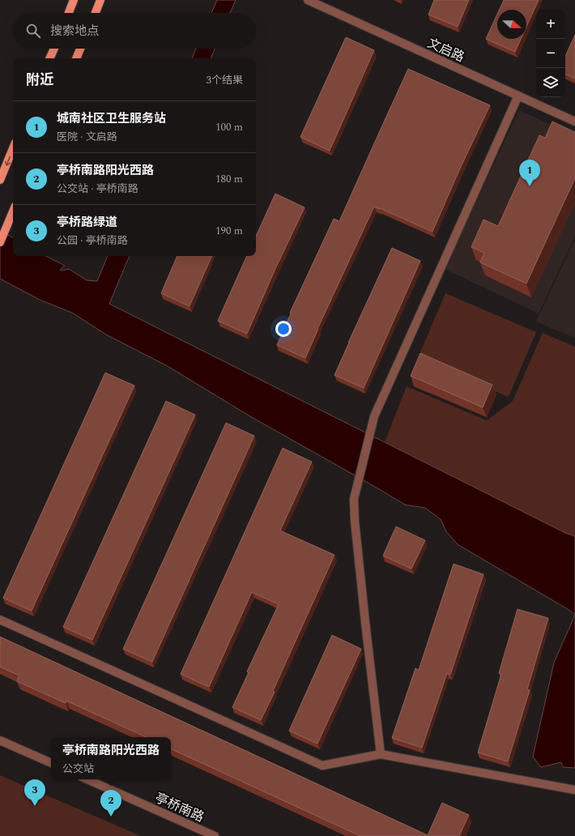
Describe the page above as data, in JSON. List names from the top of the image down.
{
  "streets": {
    "street": ["文启路", "亭桥南路"]
  },
  "north": "right",
  "page": {
    "map_buttons": ["+", "−"],
    "search": "搜索地点",
    "heading": ["附近", "3个结果"],
    "list": [
      {
        "mark": "1",
        "name": "城南社区卫生服务站",
        "note": "医院 · 文启路",
        "value": "100 m"
      },
      {
        "mark": "2",
        "name": "亭桥南路阳光西路",
        "note": "公交站 · 亭桥南路",
        "value": "180 m"
      },
      {
        "mark": "3",
        "name": "亭桥路绿道",
        "note": "公园 · 亭桥南路",
        "value": "190 m"
      }
    ],
    "pins": ["1", "3", "2"],
    "popup": ["亭桥南路阳光西路", "公交站"]
  }
}
